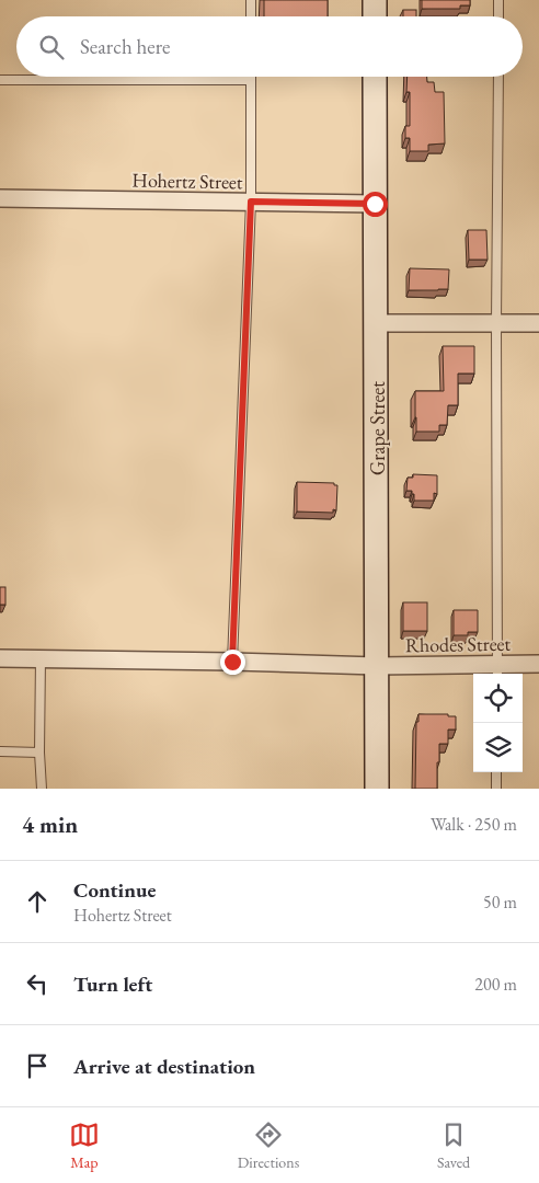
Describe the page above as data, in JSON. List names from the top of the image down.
{
  "streets": {
    "street": ["Hohertz Street", "Grape Street", "Rhodes Street"]
  },
  "crossings": [
    ["Hohertz Street", "Grape Street"],
    ["Grape Street", "Rhodes Street"]
  ],
  "page": {
    "search": "Search here",
    "heading": ["4 min", "Walk · 250 m"],
    "list": [
      ["Continue", "Hohertz Street", "50 m"],
      ["Turn left", "200 m"],
      "Arrive at destination"
    ],
    "nav": ["Map", "Directions", "Saved"]
  }
}
